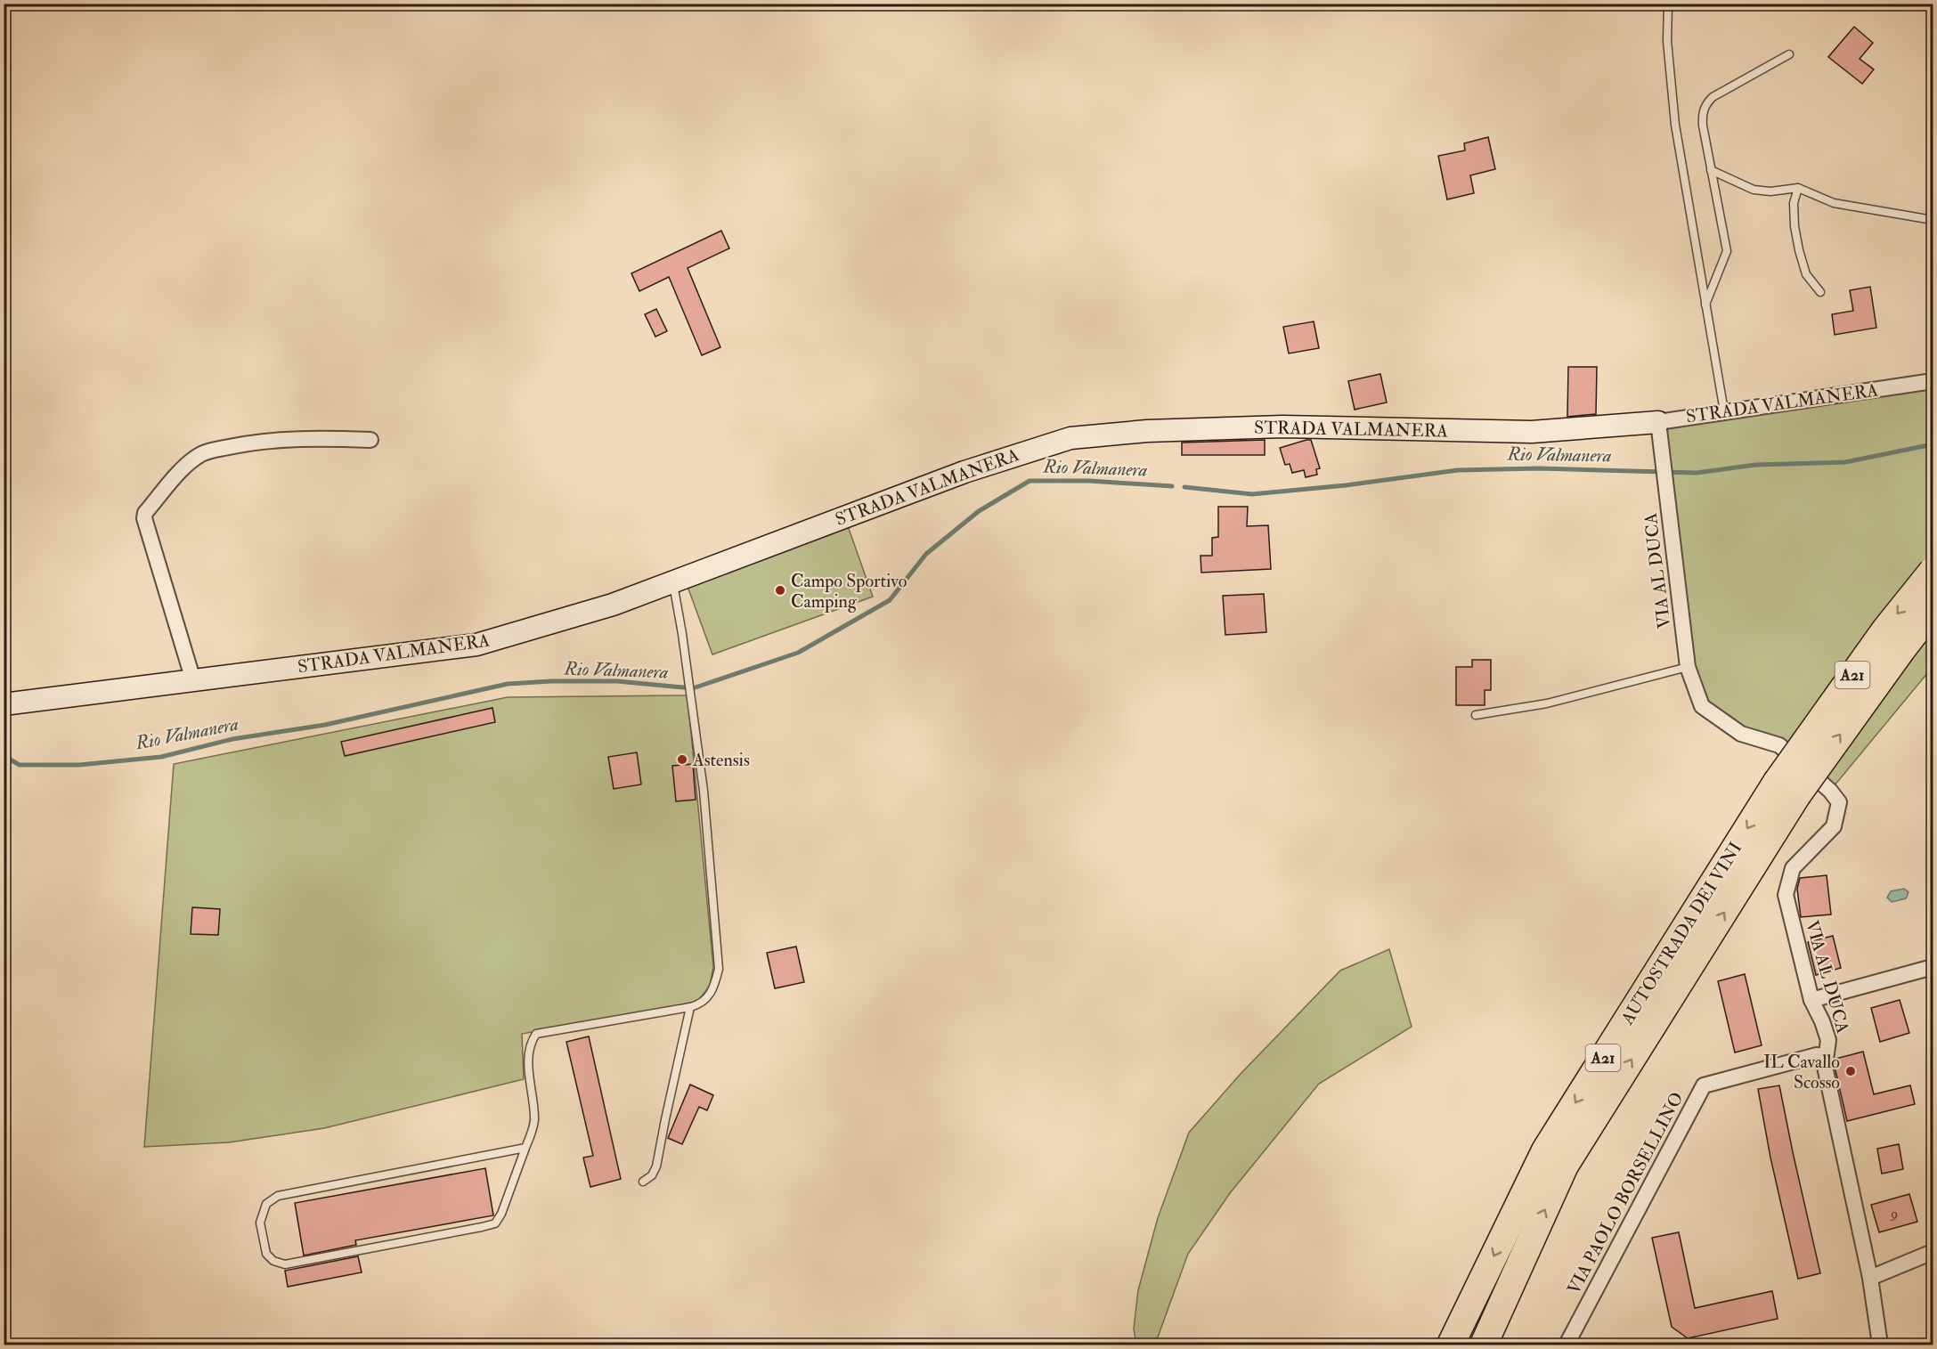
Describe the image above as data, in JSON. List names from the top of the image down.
{
  "streets": {
    "highway": ["A21", "AUTOSTRADA DEI VINI"],
    "street": ["STRADA VALMANERA", "VIA AL DUCA", "VIA PAOLO BORSELLINO"]
  },
  "crossings": [
    ["STRADA VALMANERA", "VIA AL DUCA"],
    ["VIA AL DUCA", "VIA PAOLO BORSELLINO"]
  ],
  "water": ["Rio Valmanera"],
  "places": ["Campo Sportivo Camping", "Astensis", "IL Cavallo Scosso"],
  "house_numbers": ["9"]
}
